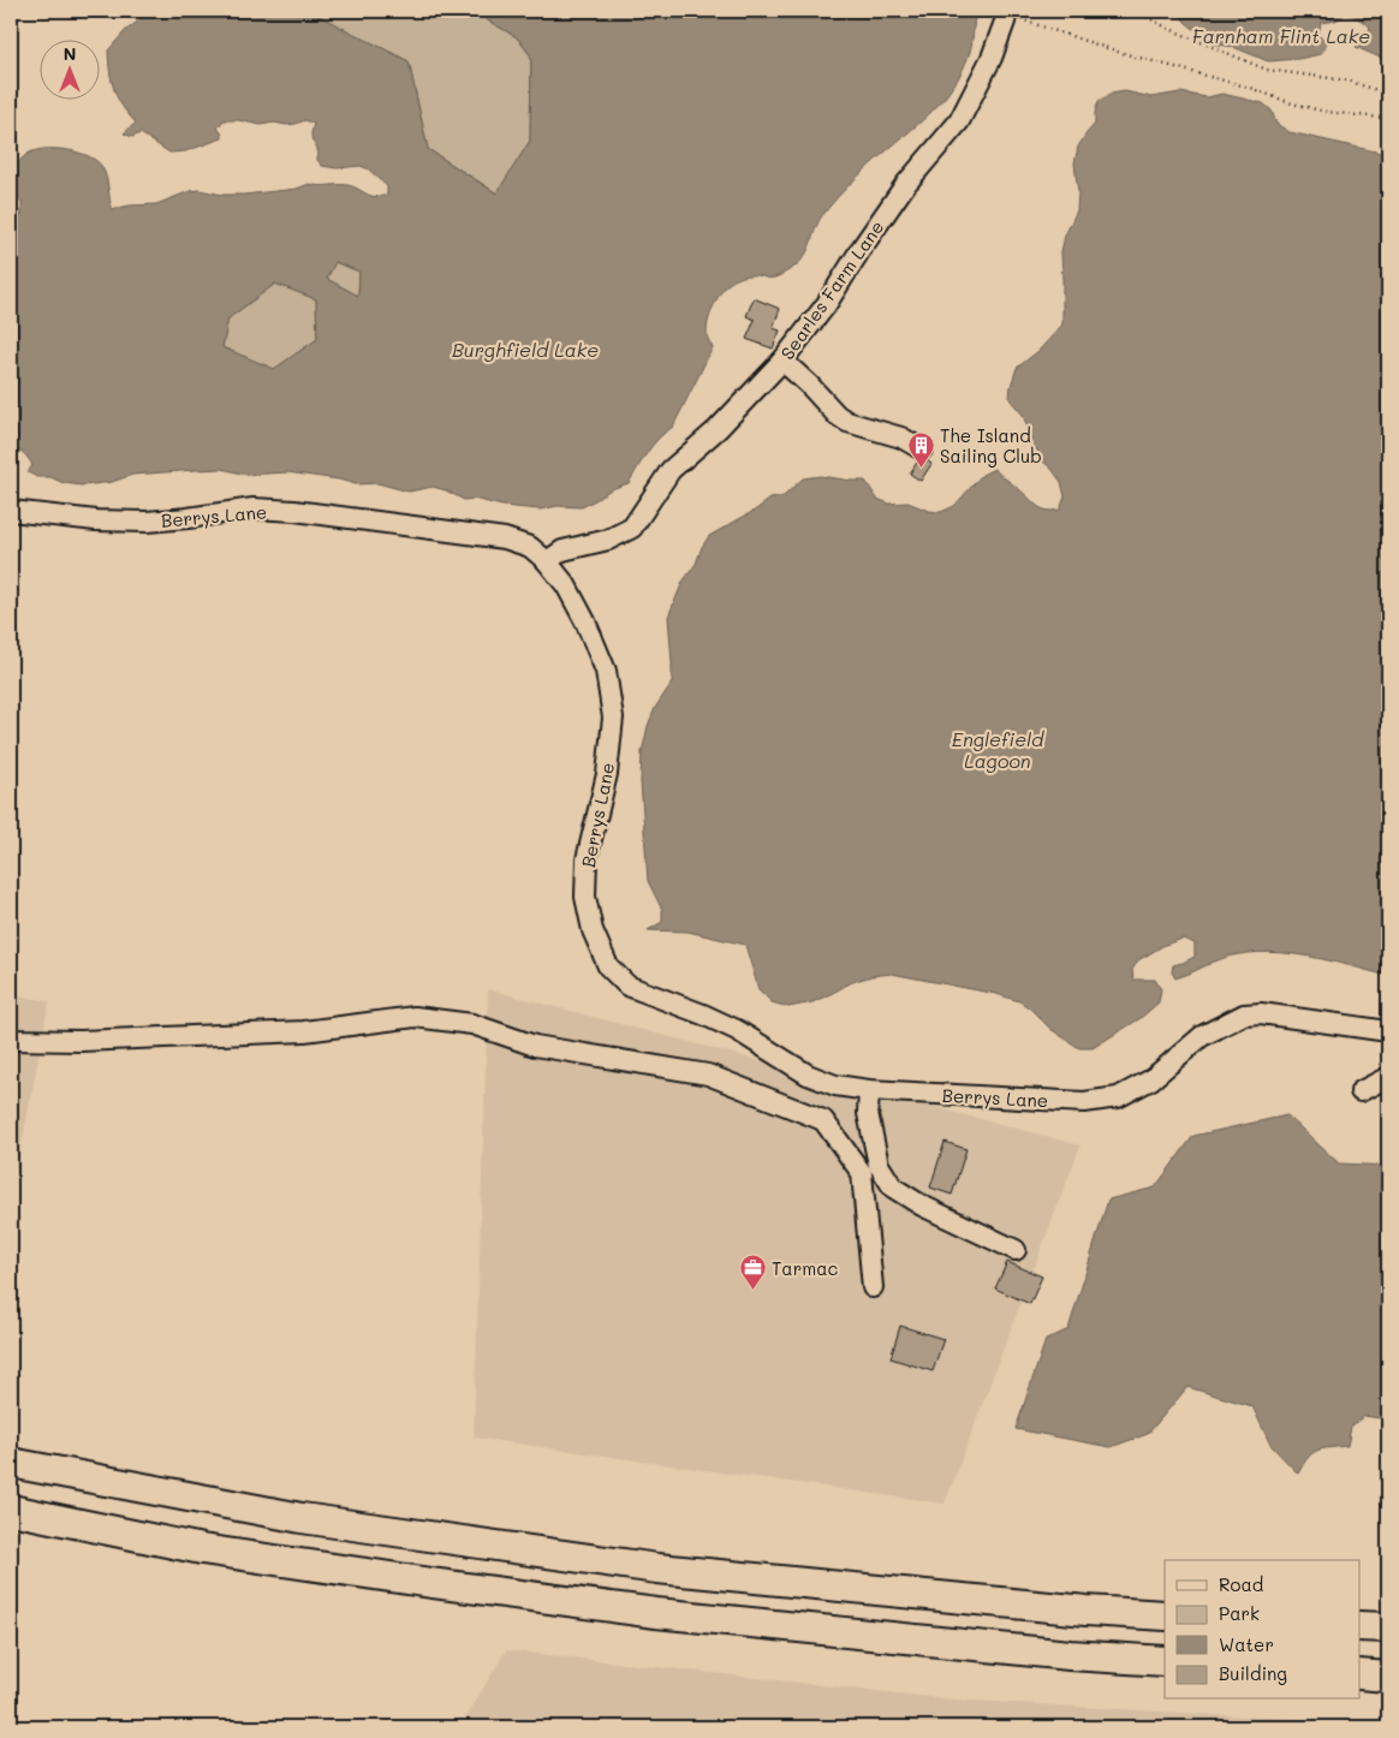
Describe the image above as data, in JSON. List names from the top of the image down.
{
  "streets": {
    "street": ["Searles Farm Lane", "Berrys Lane"]
  },
  "crossings": [
    ["Searles Farm Lane", "Berrys Lane"]
  ],
  "water": ["Farnham Flint Lake", "Burghfield Lake", "Englefield Lagoon"],
  "places": {
    "building": ["The Island Sailing Club"],
    "office": ["Tarmac"]
  },
  "legend": [
    "Road",
    "Park",
    "Water",
    "Building"
  ],
  "north": "top"
}
